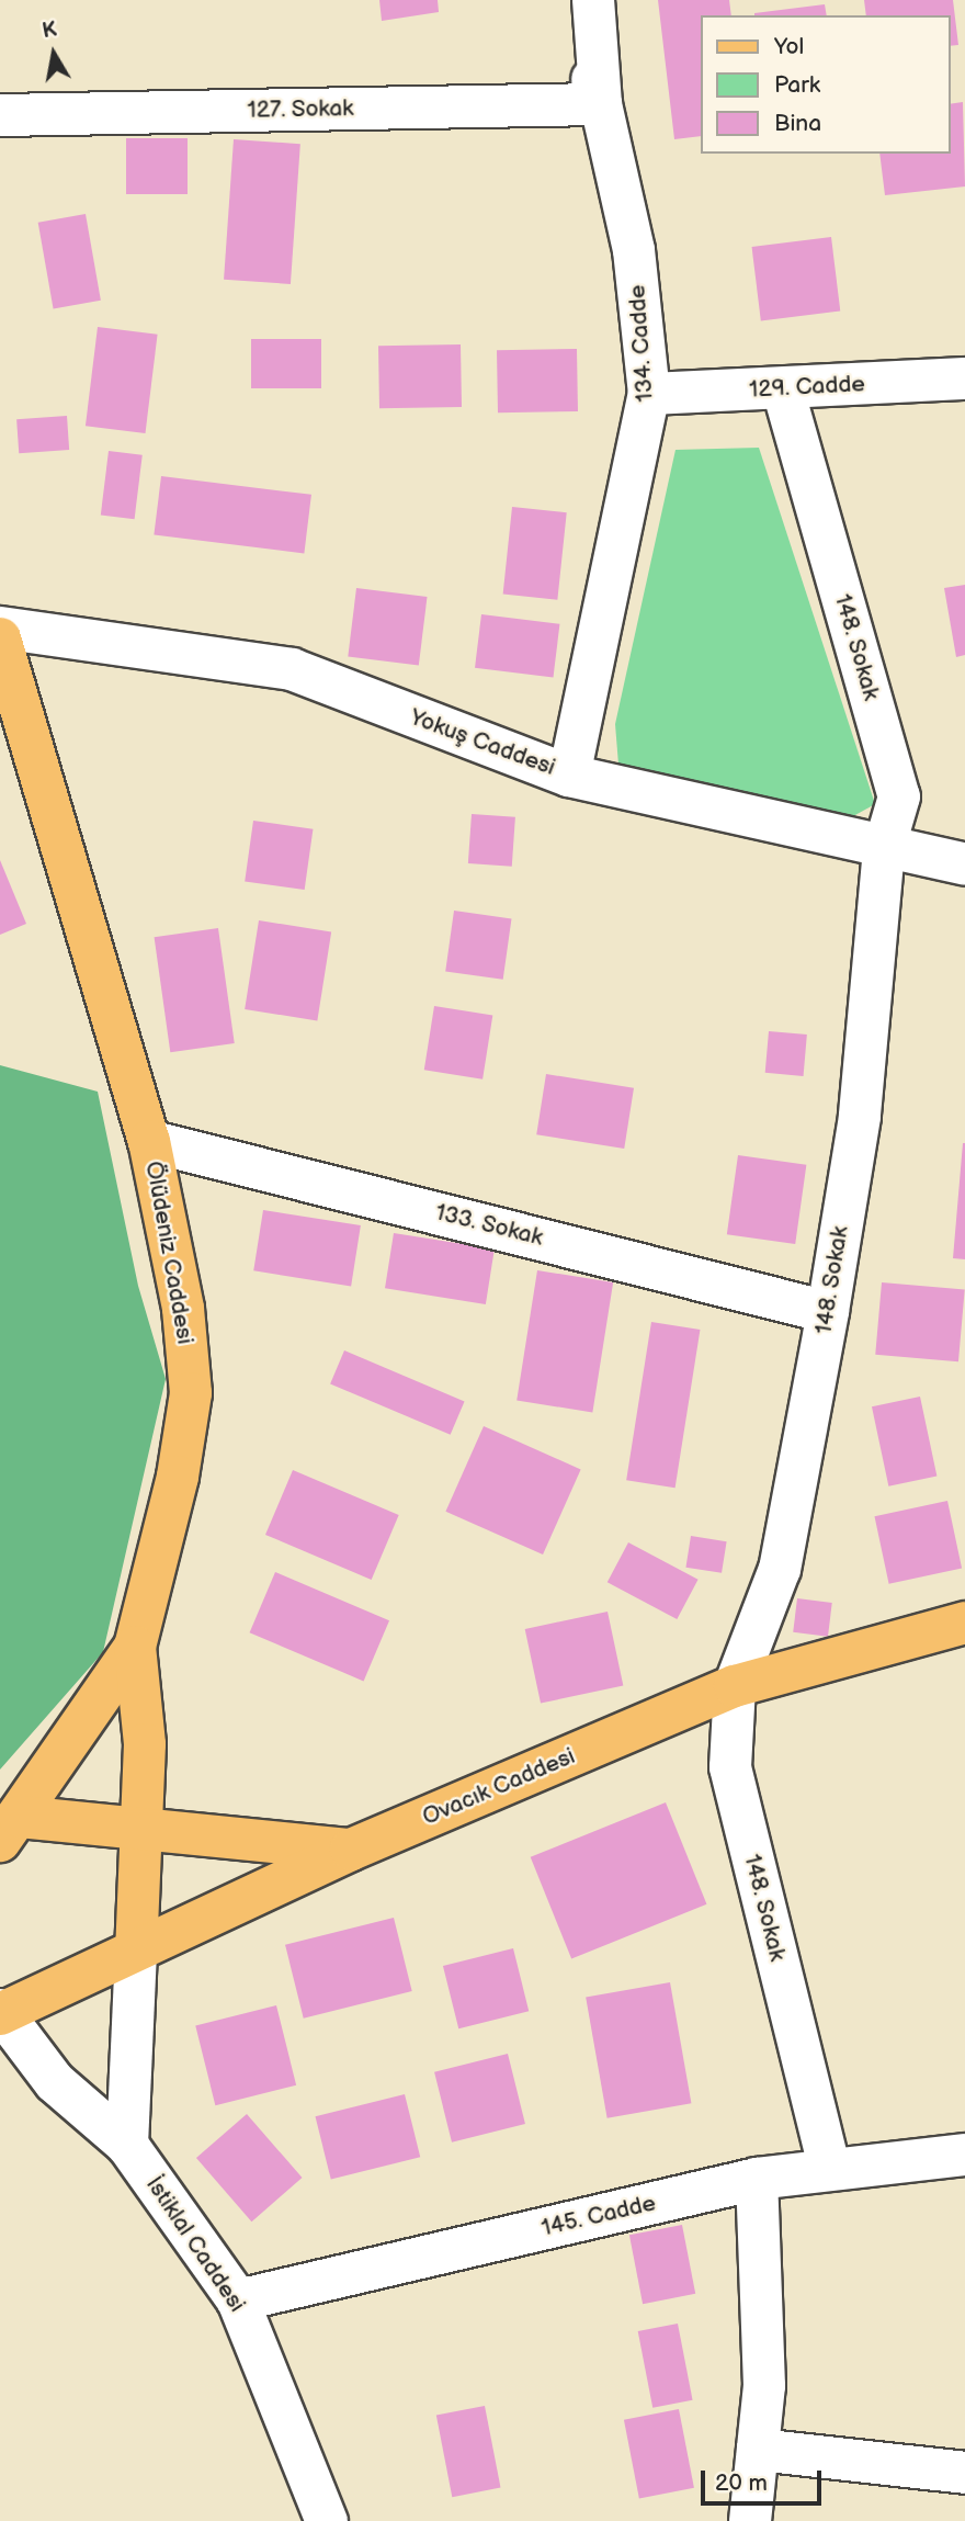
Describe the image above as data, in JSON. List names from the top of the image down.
{
  "streets": {
    "main road": ["Ölüdeniz Caddesi", "Ovacık Caddesi"],
    "street": [
      "127. Sokak",
      "134. Cadde",
      "129. Cadde",
      "148. Sokak",
      "Yokuş Caddesi",
      "133. Sokak",
      "145. Cadde",
      "İstiklal Caddesi"
    ]
  },
  "crossings": [
    ["127. Sokak", "134. Cadde"],
    ["134. Cadde", "129. Cadde"],
    ["134. Cadde", "Yokuş Caddesi"],
    ["129. Cadde", "148. Sokak"],
    ["148. Sokak", "Yokuş Caddesi"],
    ["148. Sokak", "133. Sokak"],
    ["148. Sokak", "Ovacık Caddesi"],
    ["148. Sokak", "145. Cadde"],
    ["133. Sokak", "Ölüdeniz Caddesi"],
    ["Ölüdeniz Caddesi", "Ovacık Caddesi"],
    ["145. Cadde", "İstiklal Caddesi"]
  ],
  "legend": ["Yol", "Park", "Bina"],
  "scale_bar": "20 m",
  "north": "top"
}
